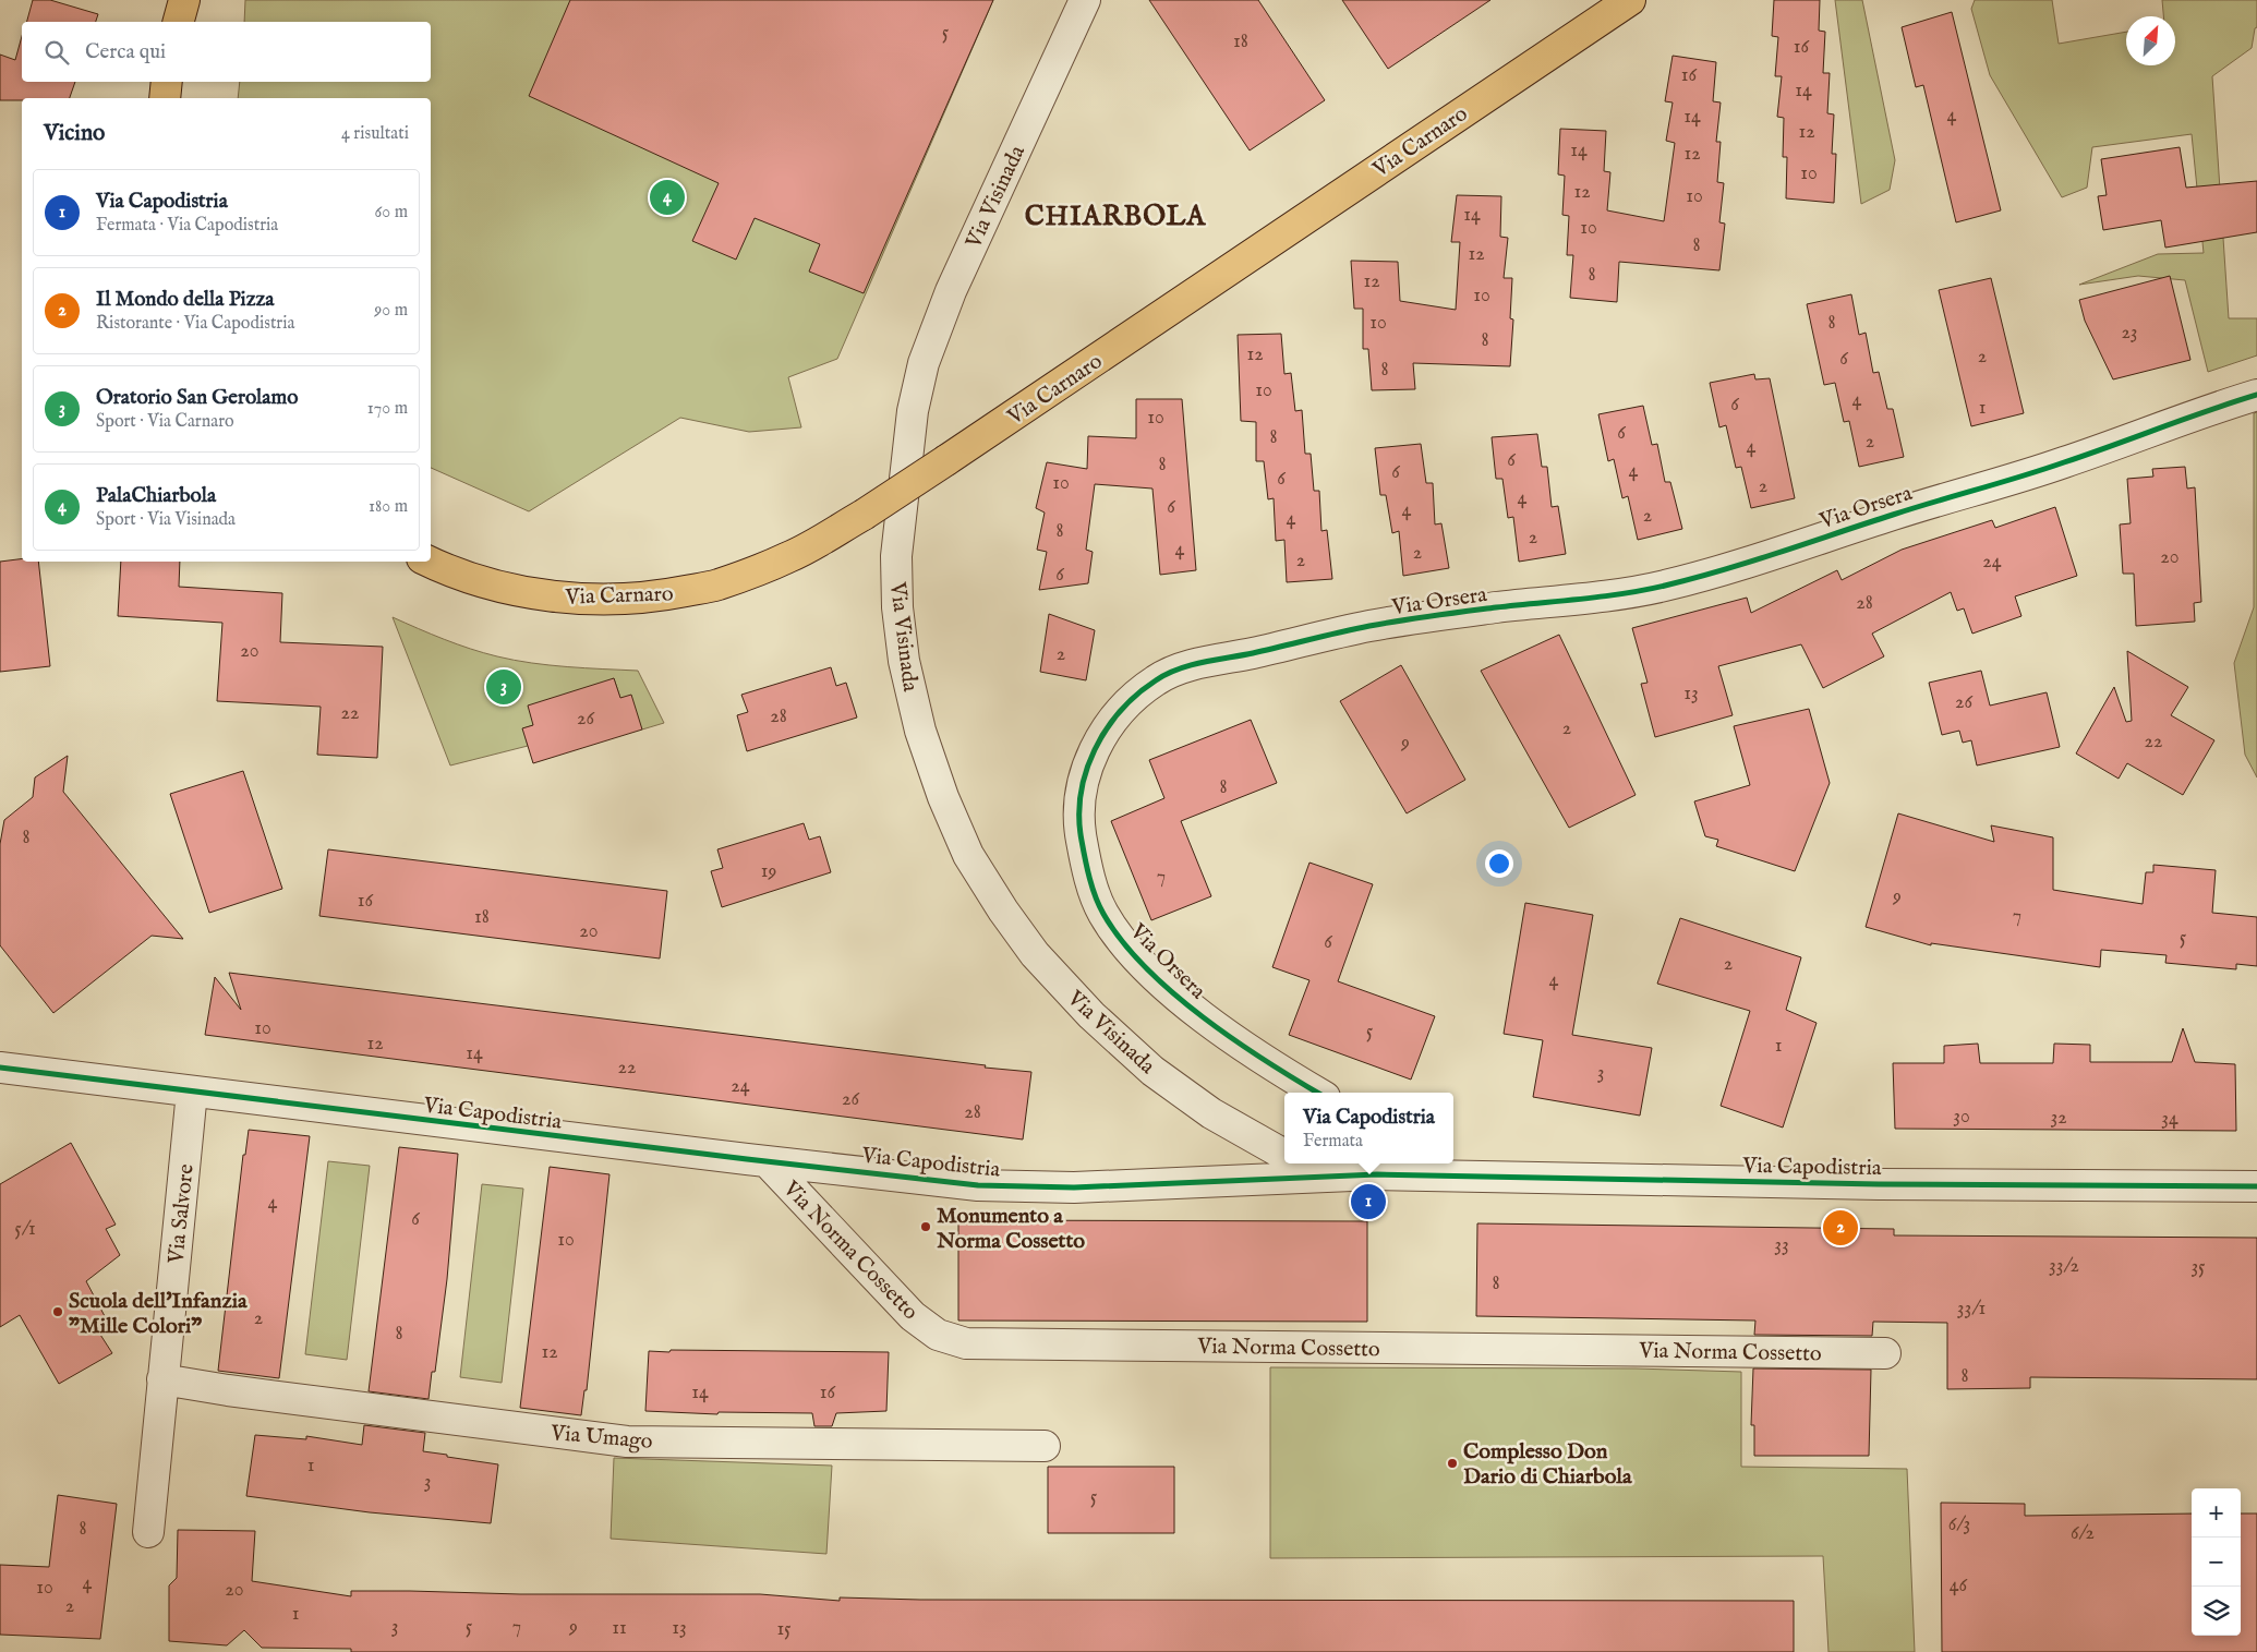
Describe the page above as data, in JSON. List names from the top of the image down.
{
  "streets": {
    "main road": ["Via Carnaro"],
    "street": [
      "Via Visinada",
      "Via Orsera",
      "Via Capodistria",
      "Via Salvore",
      "Via Norma Cossetto",
      "Via Umago"
    ]
  },
  "crossings": [
    ["Via Capodistria", "Via Salvore"],
    ["Via Capodistria", "Via Norma Cossetto"],
    ["Via Salvore", "Via Umago"]
  ],
  "districts": ["CHIARBOLA"],
  "places": ["Monumento a Norma Cossetto", "Scuola dell'Infanzia \"Mille Colori\"", "Complesso Don Dario di Chiarbola"],
  "house_numbers": [
    "5",
    "18",
    "16",
    "16",
    "14",
    "4",
    "14",
    "12",
    "14",
    "12",
    "10",
    "12",
    "10",
    "14",
    "10",
    "8",
    "12",
    "8",
    "12",
    "10",
    "10",
    "8",
    "23",
    "8",
    "12",
    "2",
    "6",
    "8",
    "10",
    "4",
    "6",
    "1",
    "10",
    "6",
    "8",
    "2",
    "4",
    "6",
    "8",
    "4",
    "6",
    "6",
    "10",
    "2",
    "4",
    "6",
    "4",
    "2",
    "4",
    "8",
    "2",
    "4",
    "2",
    "20",
    "2",
    "24",
    "6",
    "28",
    "20",
    "2",
    "13",
    "26",
    "22",
    "28",
    "26",
    "2",
    "22",
    "9",
    "8",
    "8",
    "19",
    "7",
    "9",
    "16",
    "7",
    "18",
    "20",
    "5",
    "6",
    "2",
    "4",
    "10",
    "5",
    "12",
    "1",
    "14",
    "22",
    "3",
    "24",
    "26",
    "28",
    "30",
    "32",
    "34",
    "4",
    "6",
    "5/1",
    "10",
    "33",
    "33/2",
    "35",
    "8",
    "33/1",
    "2",
    "8",
    "12",
    "8",
    "14",
    "16",
    "1",
    "3",
    "5",
    "6/3",
    "8",
    "6/2",
    "4",
    "46",
    "10",
    "20",
    "2",
    "1",
    "3",
    "5",
    "7",
    "9",
    "11",
    "13",
    "15"
  ],
  "north": "top right",
  "page": {
    "search": "Cerca qui",
    "heading": ["Vicino", "4 risultati"],
    "list": [
      {
        "mark": "1",
        "name": "Via Capodistria",
        "note": "Fermata · Via Capodistria",
        "value": "60 m"
      },
      {
        "mark": "2",
        "name": "Il Mondo della Pizza",
        "note": "Ristorante · Via Capodistria",
        "value": "90 m"
      },
      {
        "mark": "3",
        "name": "Oratorio San Gerolamo",
        "note": "Sport · Via Carnaro",
        "value": "170 m"
      },
      {
        "mark": "4",
        "name": "PalaChiarbola",
        "note": "Sport · Via Visinada",
        "value": "180 m"
      }
    ],
    "pins": [
      "4",
      "3",
      "1",
      "2"
    ],
    "popup": ["Via Capodistria", "Fermata"],
    "map_buttons": ["+", "−"]
  }
}
